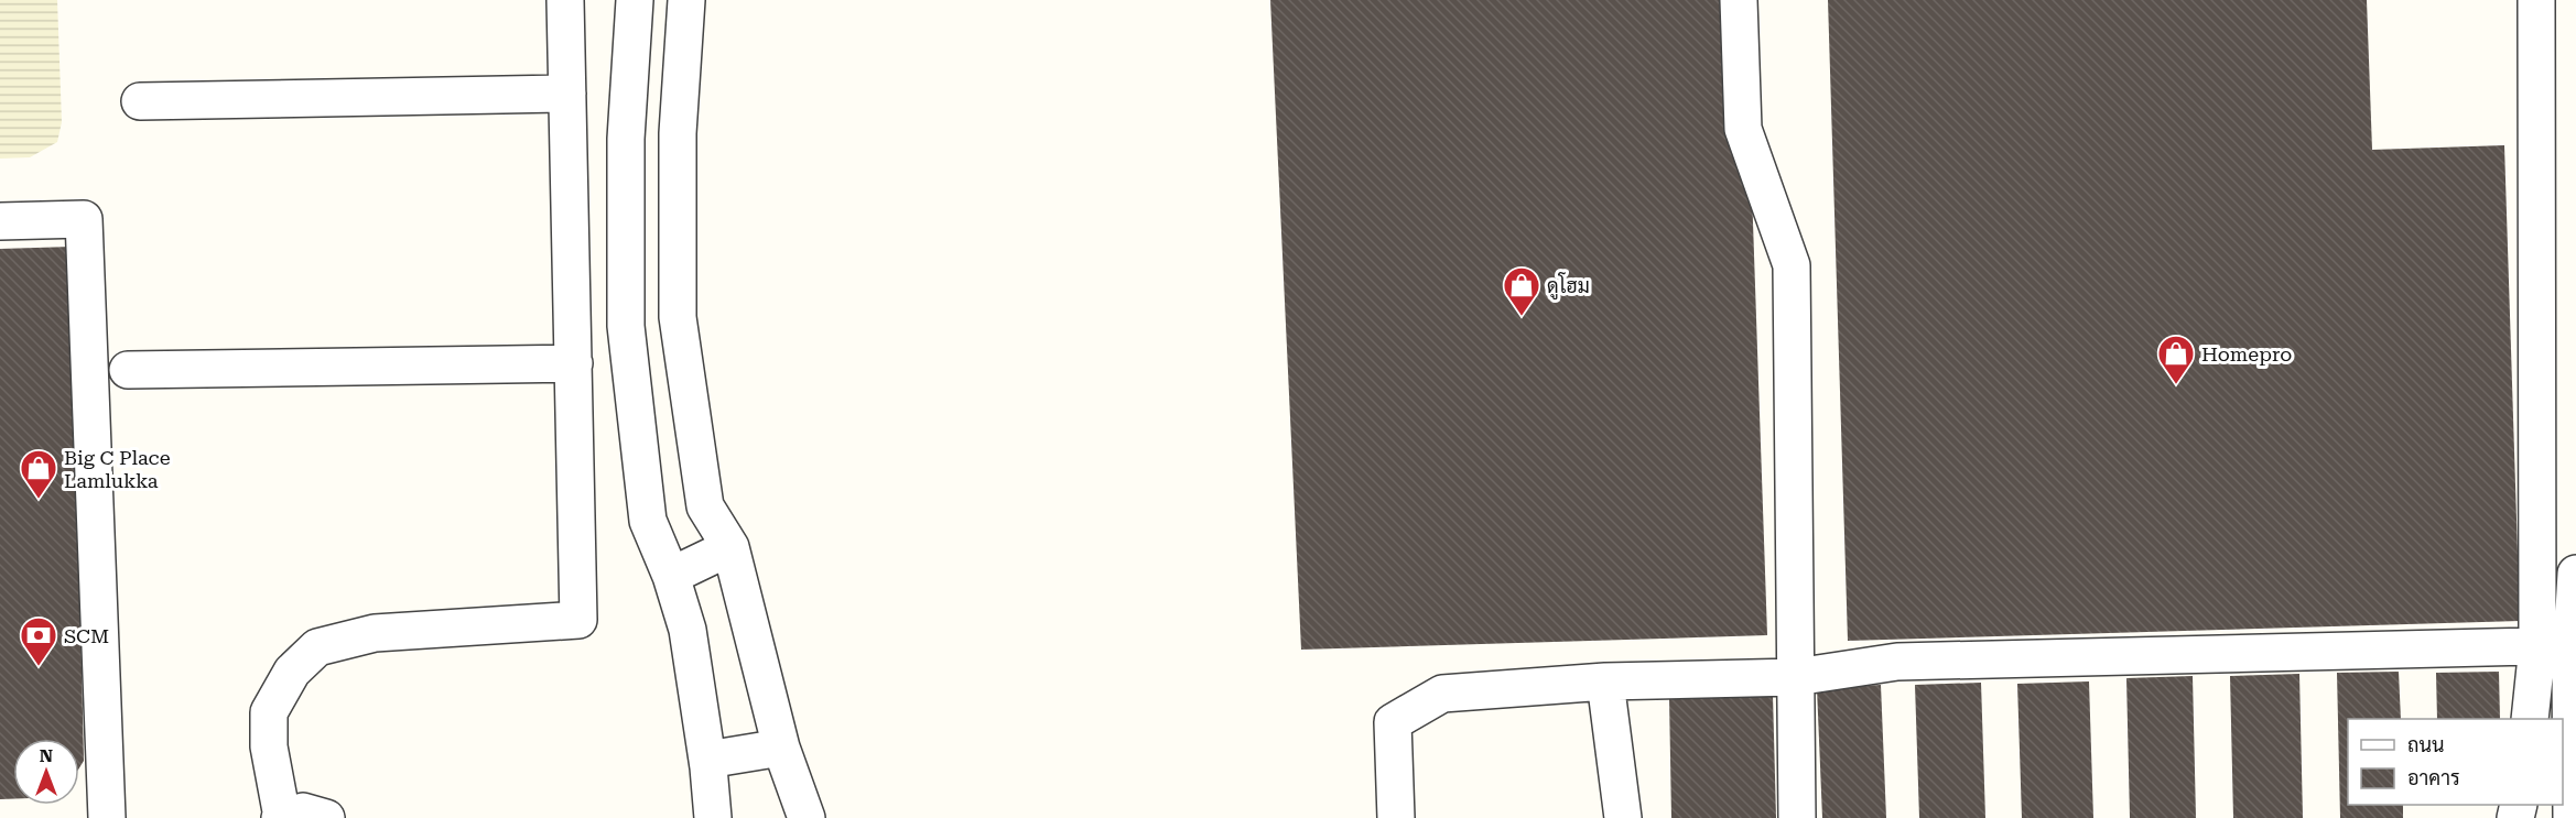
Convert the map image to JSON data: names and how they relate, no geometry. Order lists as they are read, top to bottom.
{
  "places": {
    "shop": ["ดูโฮม", "Homepro", "Big C Place Lamlukka"],
    "bank": ["SCM"]
  },
  "legend": ["ถนน", "อาคาร"],
  "north": "top"
}
